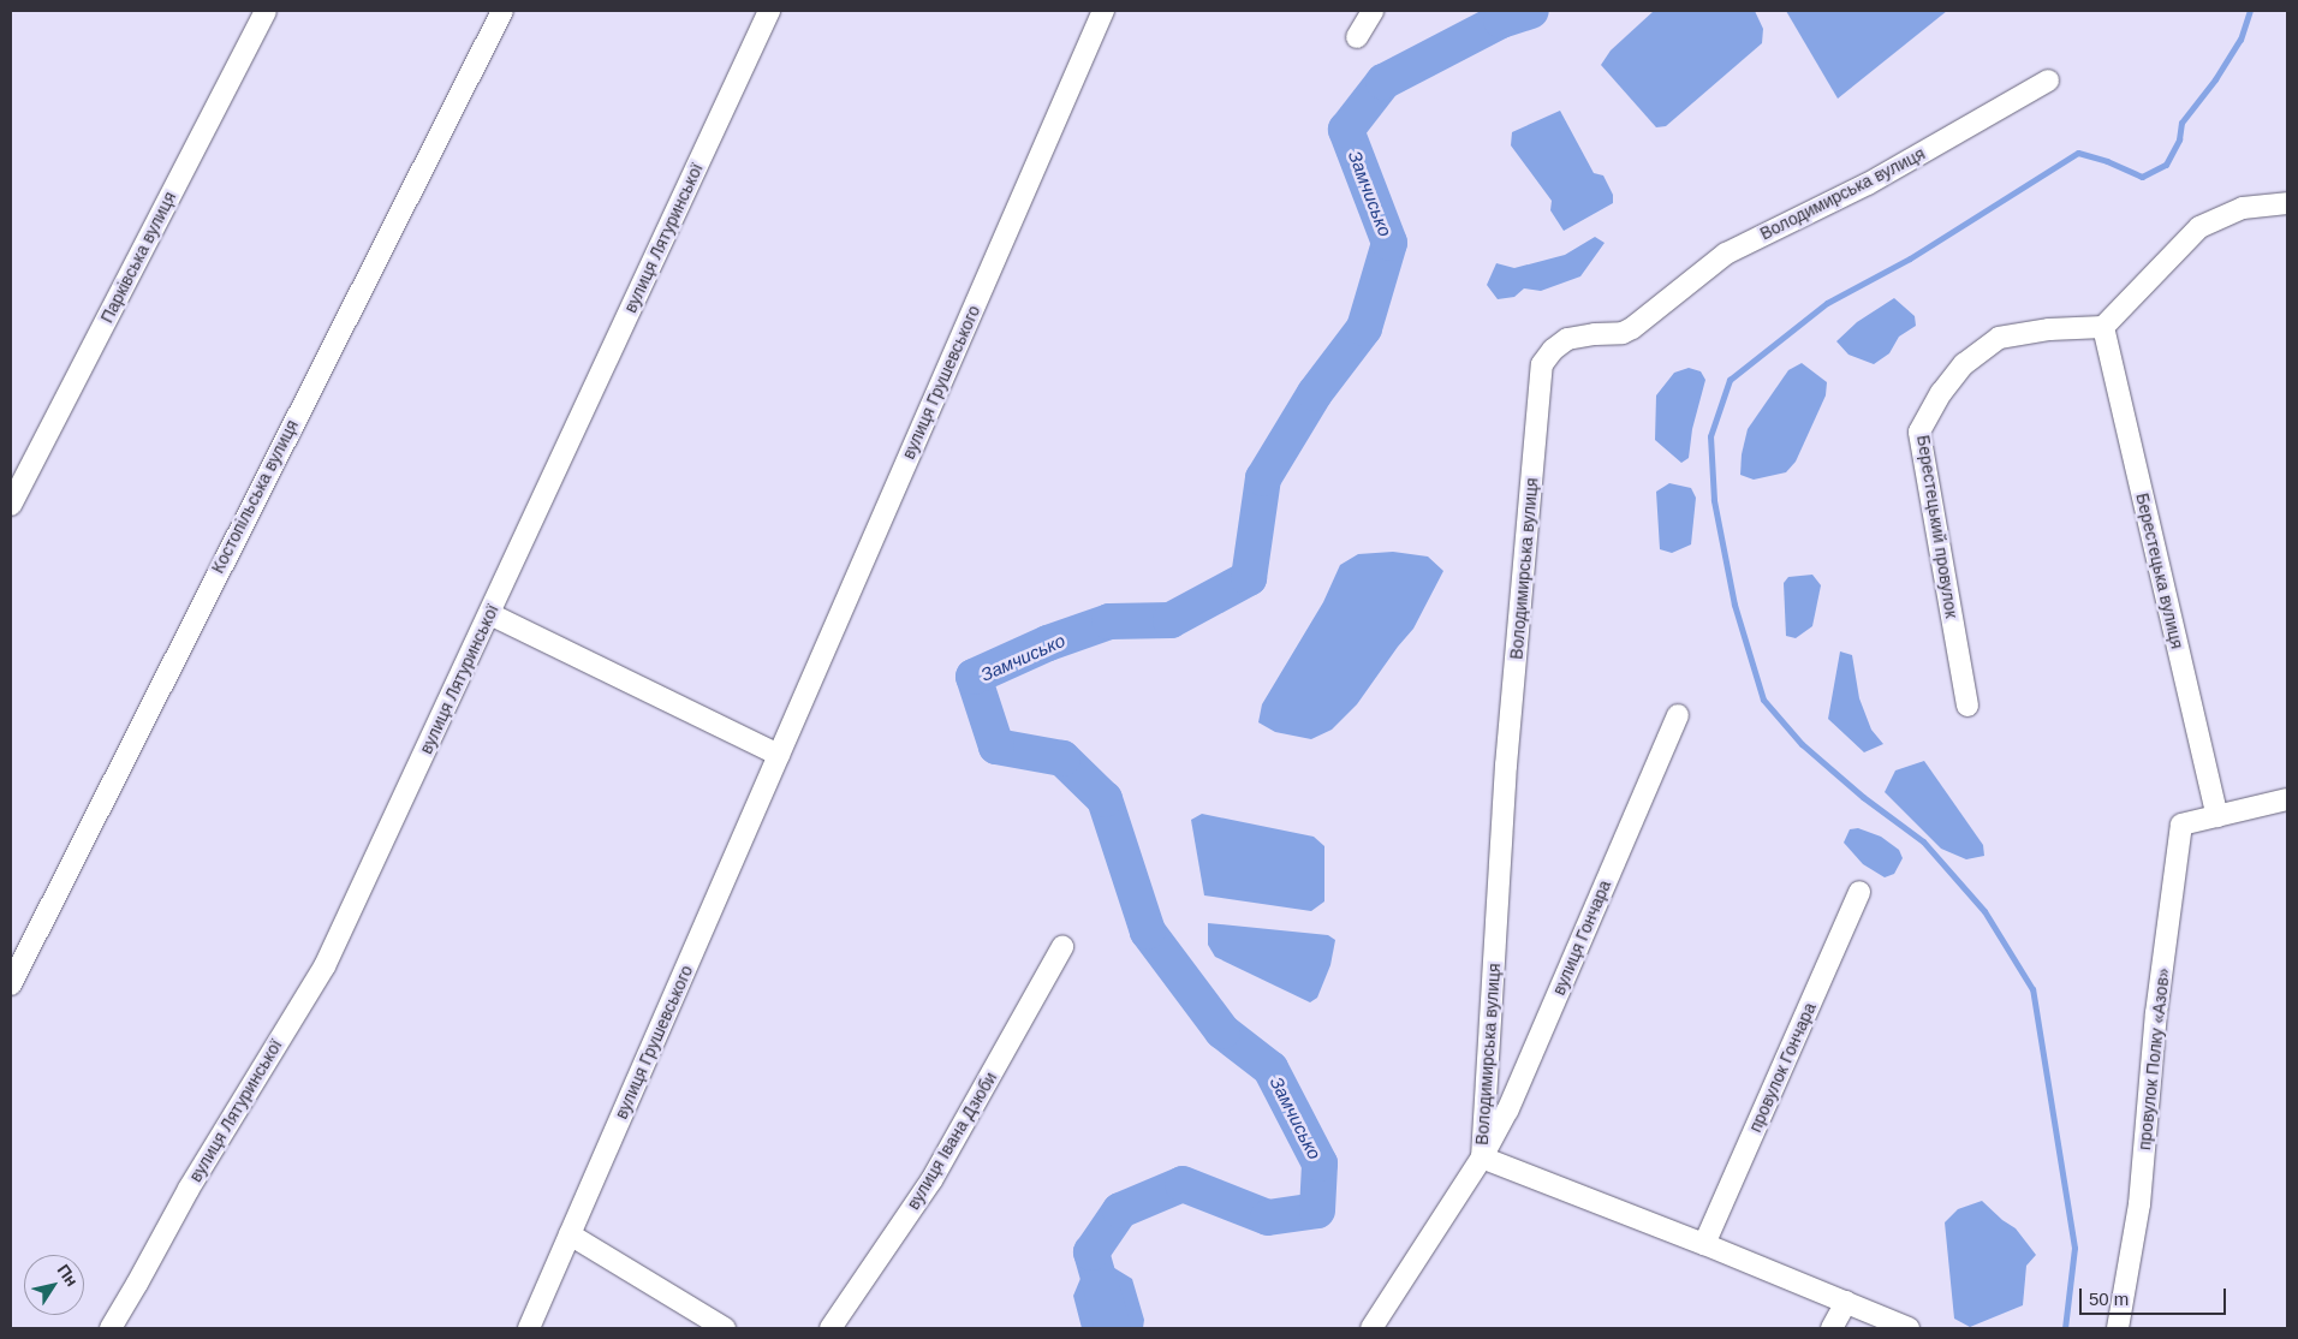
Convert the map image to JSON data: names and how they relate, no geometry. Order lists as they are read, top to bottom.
{
  "streets": {
    "street": [
      "Володимирська вулиця",
      "вулиця Лятуринської",
      "Парківська вулиця",
      "вулиця Грушевського",
      "Костопільська вулиця",
      "Берестецький провулок",
      "Берестецька вулиця",
      "вулиця Гончара",
      "провулок Полку «Азов»",
      "провулок Гончара",
      "вулиця Івана Дзюби"
    ]
  },
  "crossings": [
    ["Володимирська вулиця", "вулиця Гончара"],
    ["Берестецький провулок", "Берестецька вулиця"],
    ["Берестецька вулиця", "провулок Полку «Азов»"]
  ],
  "water": ["Замчисько"],
  "scale_bar": "50 m",
  "north": "top right"
}
